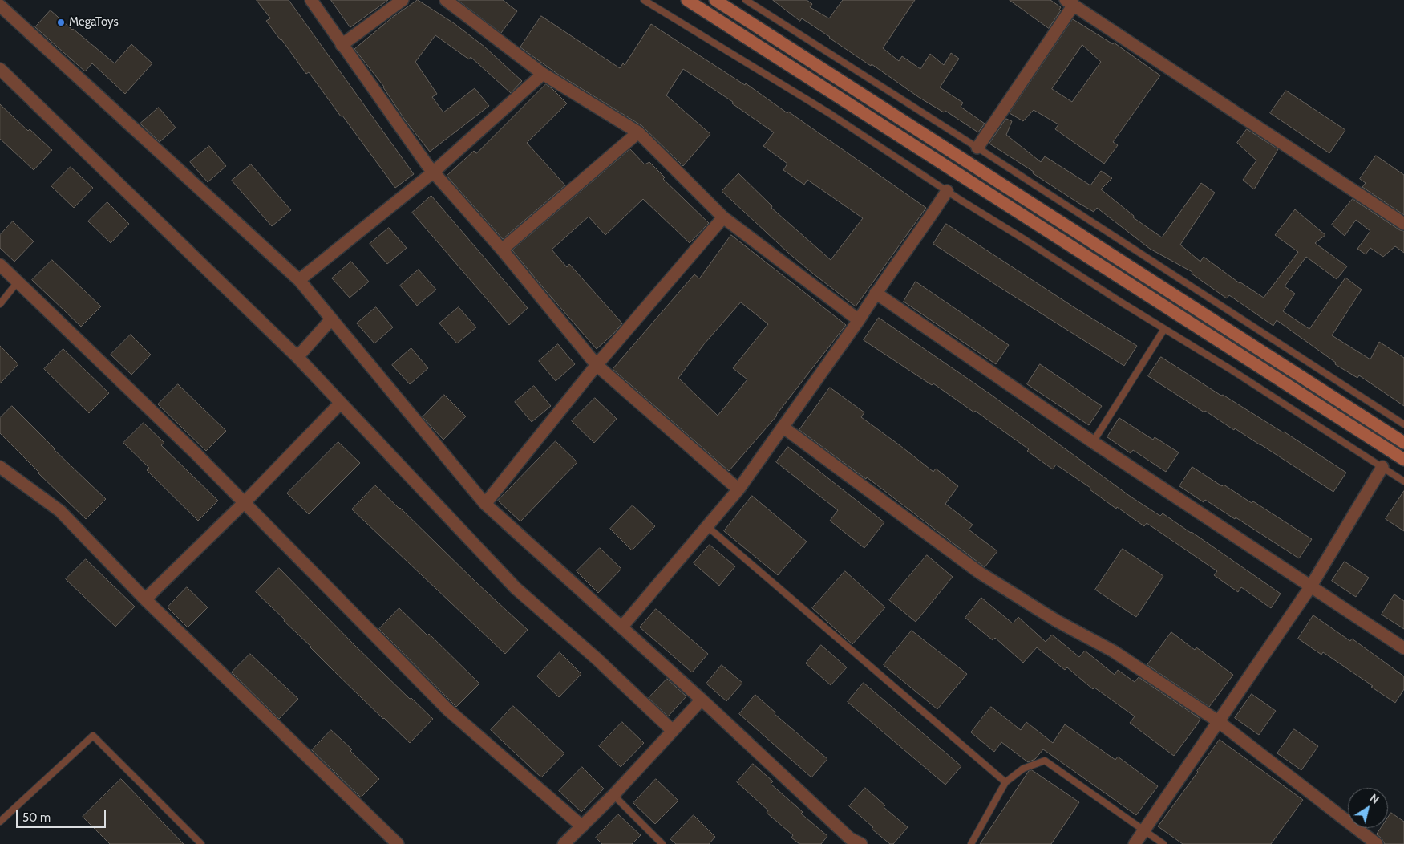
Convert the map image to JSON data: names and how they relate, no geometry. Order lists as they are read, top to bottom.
{
  "places": ["MegaToys"],
  "scale_bar": "50 m",
  "north": "top right"
}
